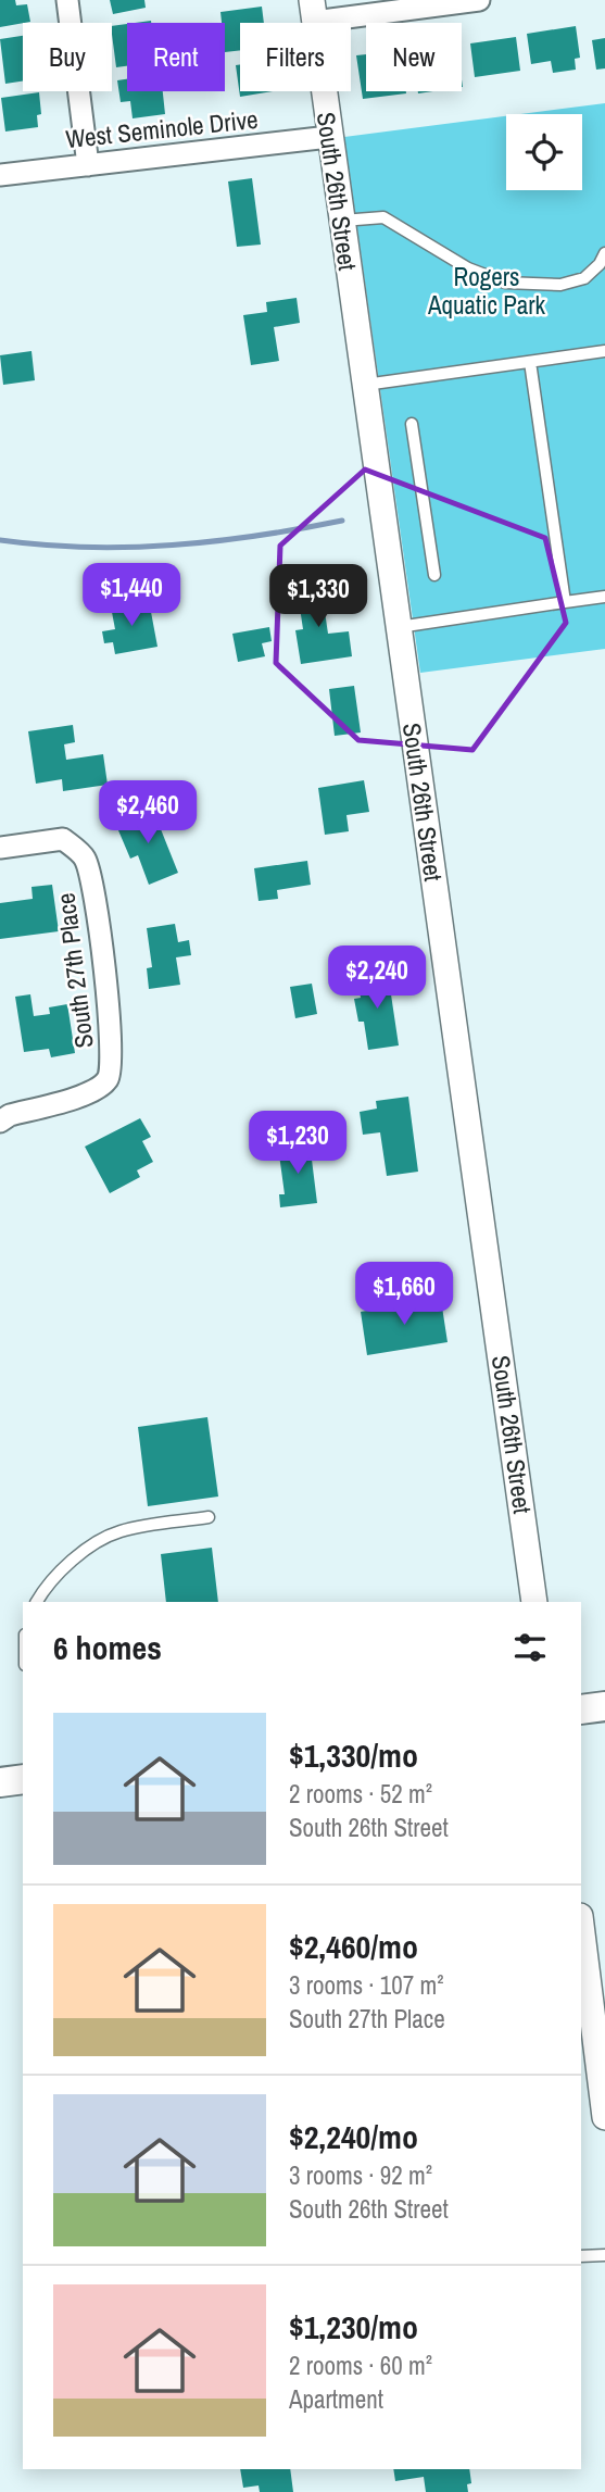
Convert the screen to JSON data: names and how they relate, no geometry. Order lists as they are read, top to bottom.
{
  "streets": {
    "street": ["West Seminole Drive", "South 26th Street", "South 27th Place"]
  },
  "crossings": [
    ["West Seminole Drive", "South 26th Street"]
  ],
  "parks": ["Rogers Aquatic Park"],
  "page": {
    "chip": [
      "Buy",
      "Rent",
      "Filters",
      "New"
    ],
    "price": [
      "$1,440",
      "$1,330",
      "$2,460",
      "$2,240",
      "$1,230",
      "$1,660"
    ],
    "heading": "6 homes",
    "list": [
      {
        "name": "$1,330/mo",
        "note": "2 rooms · 52 m² · South 26th Street"
      },
      {
        "name": "$2,460/mo",
        "note": "3 rooms · 107 m² · South 27th Place"
      },
      {
        "name": "$2,240/mo",
        "note": "3 rooms · 92 m² · South 26th Street"
      },
      {
        "name": "$1,230/mo",
        "note": "2 rooms · 60 m² · Apartment"
      }
    ]
  }
}
